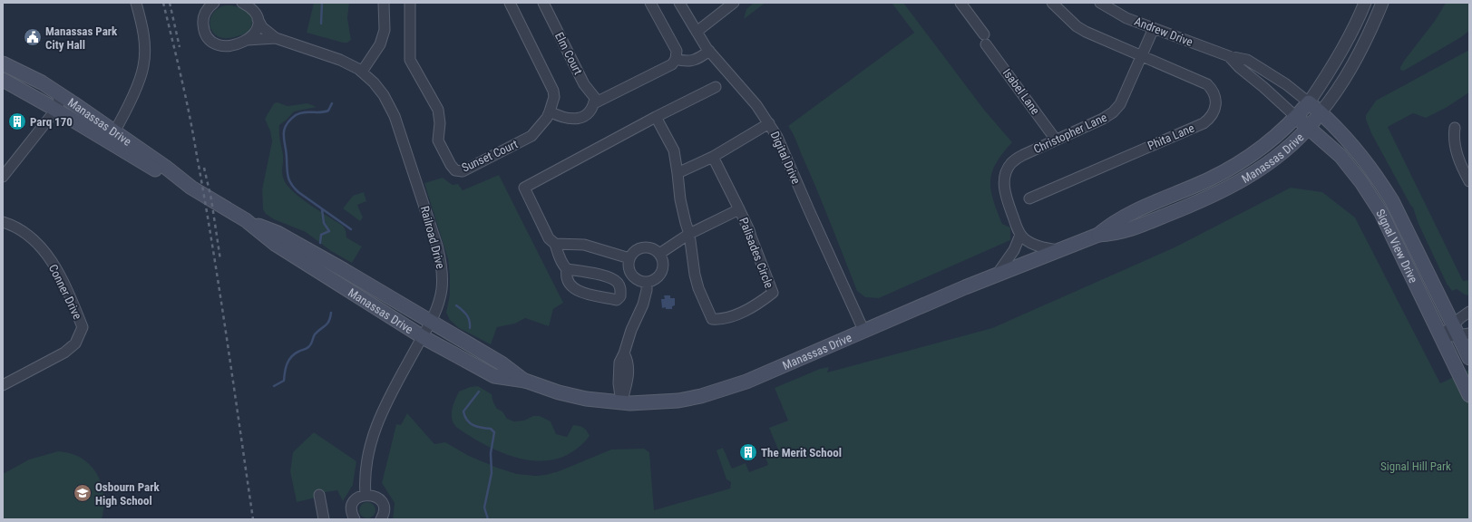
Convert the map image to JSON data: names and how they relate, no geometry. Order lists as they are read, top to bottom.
{
  "streets": {
    "main road": ["Manassas Drive", "Signal View Drive"],
    "street": [
      "Andrew Drive",
      "Elm Court",
      "Isabel Lane",
      "Christopher Lane",
      "Phita Lane",
      "Sunset Court",
      "Digital Drive",
      "Railroad Drive",
      "Palisades Circle",
      "Conner Drive"
    ]
  },
  "crossings": [
    ["Andrew Drive", "Manassas Drive"],
    ["Andrew Drive", "Christopher Lane"],
    ["Andrew Drive", "Signal View Drive"],
    ["Isabel Lane", "Christopher Lane"],
    ["Manassas Drive", "Digital Drive"],
    ["Manassas Drive", "Railroad Drive"],
    ["Manassas Drive", "Signal View Drive"],
    ["Christopher Lane", "Phita Lane"]
  ],
  "parks": ["Signal Hill Park"],
  "places": {
    "public building": ["Manassas Park City Hall"],
    "building": ["Parq 170", "The Merit School"],
    "school or university": ["Osbourn Park High School"]
  }
}
